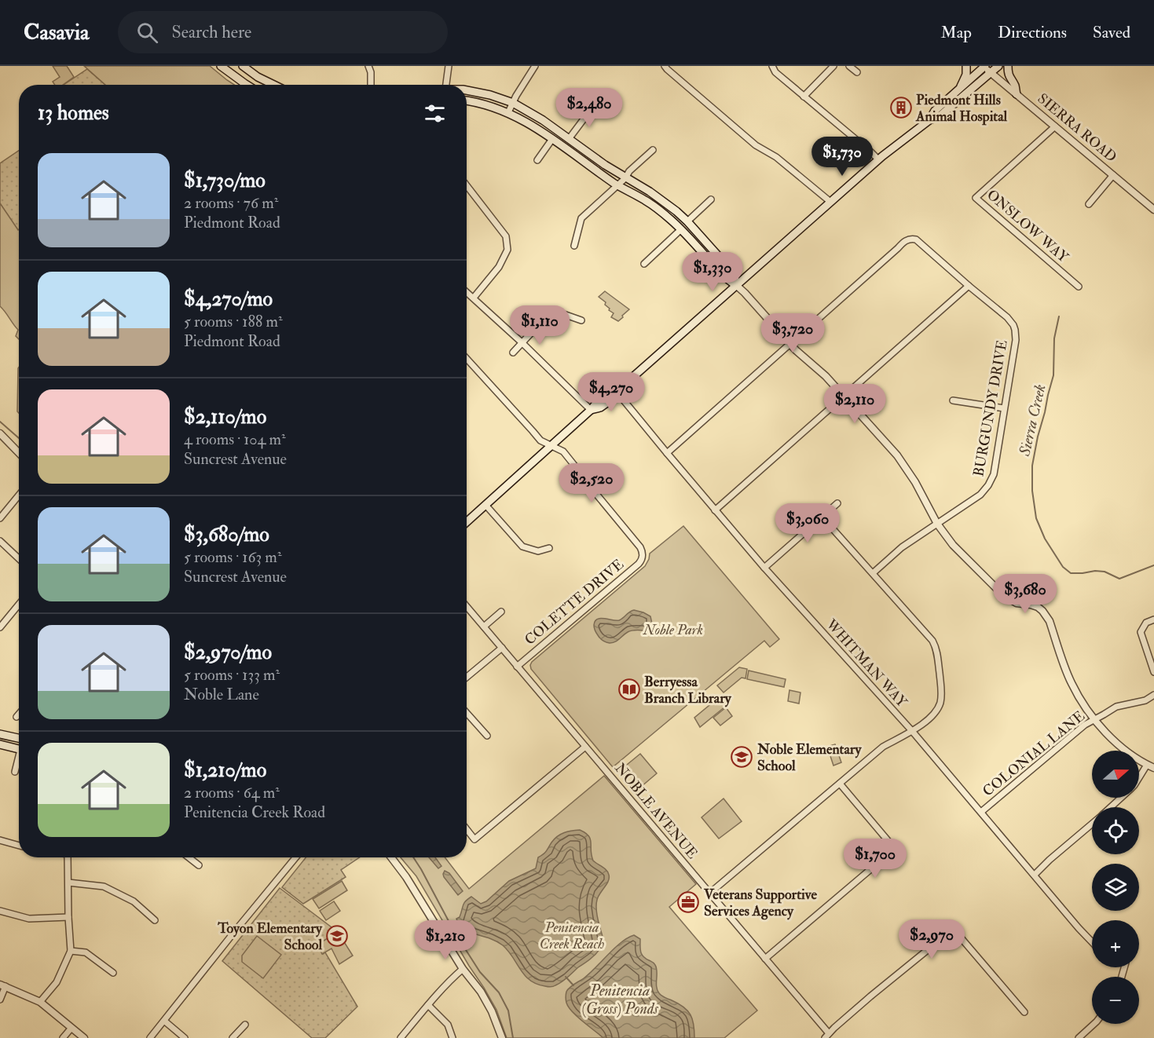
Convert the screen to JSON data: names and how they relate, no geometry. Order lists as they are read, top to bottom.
{
  "streets": {
    "street": [
      "SIERRA ROAD",
      "ONSLOW WAY",
      "BURGUNDY DRIVE",
      "COLETTE DRIVE",
      "WHITMAN WAY",
      "COLONIAL LANE",
      "NOBLE AVENUE"
    ]
  },
  "crossings": [
    ["SIERRA ROAD", "ONSLOW WAY"],
    ["COLETTE DRIVE", "NOBLE AVENUE"],
    ["WHITMAN WAY", "COLONIAL LANE"]
  ],
  "water": ["Sierra Creek", "Penitencia (Gross) Ponds"],
  "parks": ["Noble Park", "Penitencia Creek Reach"],
  "places": {
    "building": ["Piedmont Hills Animal Hospital"],
    "library": ["Berryessa Branch Library"],
    "school or university": ["Noble Elementary School", "Toyon Elementary School"],
    "office": ["Veterans Supportive Services Agency"]
  },
  "north": "right",
  "page": {
    "header": "Casavia",
    "search": "Search here",
    "nav": ["Map", "Directions", "Saved"],
    "heading": "13 homes",
    "price": [
      "$2,480",
      "$1,730",
      "$1,330",
      "$1,110",
      "$3,720",
      "$4,270",
      "$2,110",
      "$2,520",
      "$3,060",
      "$3,680",
      "$1,700",
      "$2,970",
      "$1,210"
    ],
    "list": [
      {
        "name": "$1,730/mo",
        "note": "2 rooms · 76 m² · Piedmont Road"
      },
      {
        "name": "$4,270/mo",
        "note": "5 rooms · 188 m² · Piedmont Road"
      },
      {
        "name": "$2,110/mo",
        "note": "4 rooms · 104 m² · Suncrest Avenue"
      },
      {
        "name": "$3,680/mo",
        "note": "5 rooms · 163 m² · Suncrest Avenue"
      },
      {
        "name": "$2,970/mo",
        "note": "5 rooms · 133 m² · Noble Lane"
      },
      {
        "name": "$1,210/mo",
        "note": "2 rooms · 64 m² · Penitencia Creek Road"
      }
    ],
    "map_buttons": ["+", "−"]
  }
}
